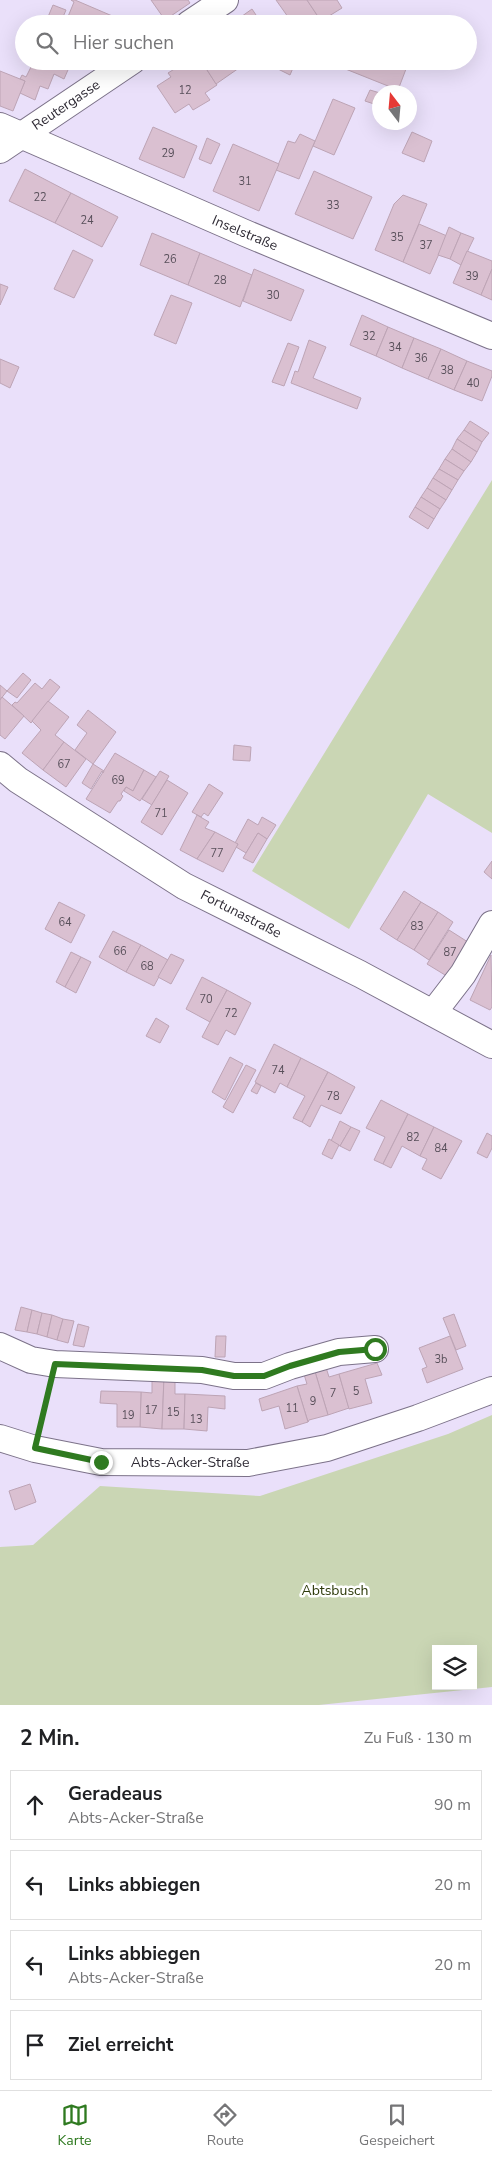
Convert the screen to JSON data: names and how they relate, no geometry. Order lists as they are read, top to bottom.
{
  "streets": {
    "street": [
      "Reutergasse",
      "Inselstraße",
      "Fortunastraße",
      "Abts-Acker-Straße"
    ]
  },
  "crossings": [
    ["Reutergasse", "Inselstraße"]
  ],
  "parks": ["Abtsbusch"],
  "house_numbers": [
    "12",
    "29",
    "31",
    "22",
    "33",
    "24",
    "35",
    "37",
    "26",
    "39",
    "28",
    "30",
    "32",
    "34",
    "36",
    "38",
    "40",
    "67",
    "69",
    "71",
    "77",
    "64",
    "83",
    "66",
    "87",
    "68",
    "70",
    "72",
    "74",
    "78",
    "82",
    "84",
    "3b",
    "5",
    "7",
    "9",
    "11",
    "17",
    "15",
    "19",
    "13"
  ],
  "north": "top",
  "page": {
    "search": "Hier suchen",
    "heading": ["2 Min.", "Zu Fuß · 130 m"],
    "list": [
      ["Geradeaus", "Abts-Acker-Straße", "90 m"],
      ["Links abbiegen", "20 m"],
      ["Links abbiegen", "Abts-Acker-Straße", "20 m"],
      "Ziel erreicht"
    ],
    "nav": ["Karte", "Route", "Gespeichert"]
  }
}
